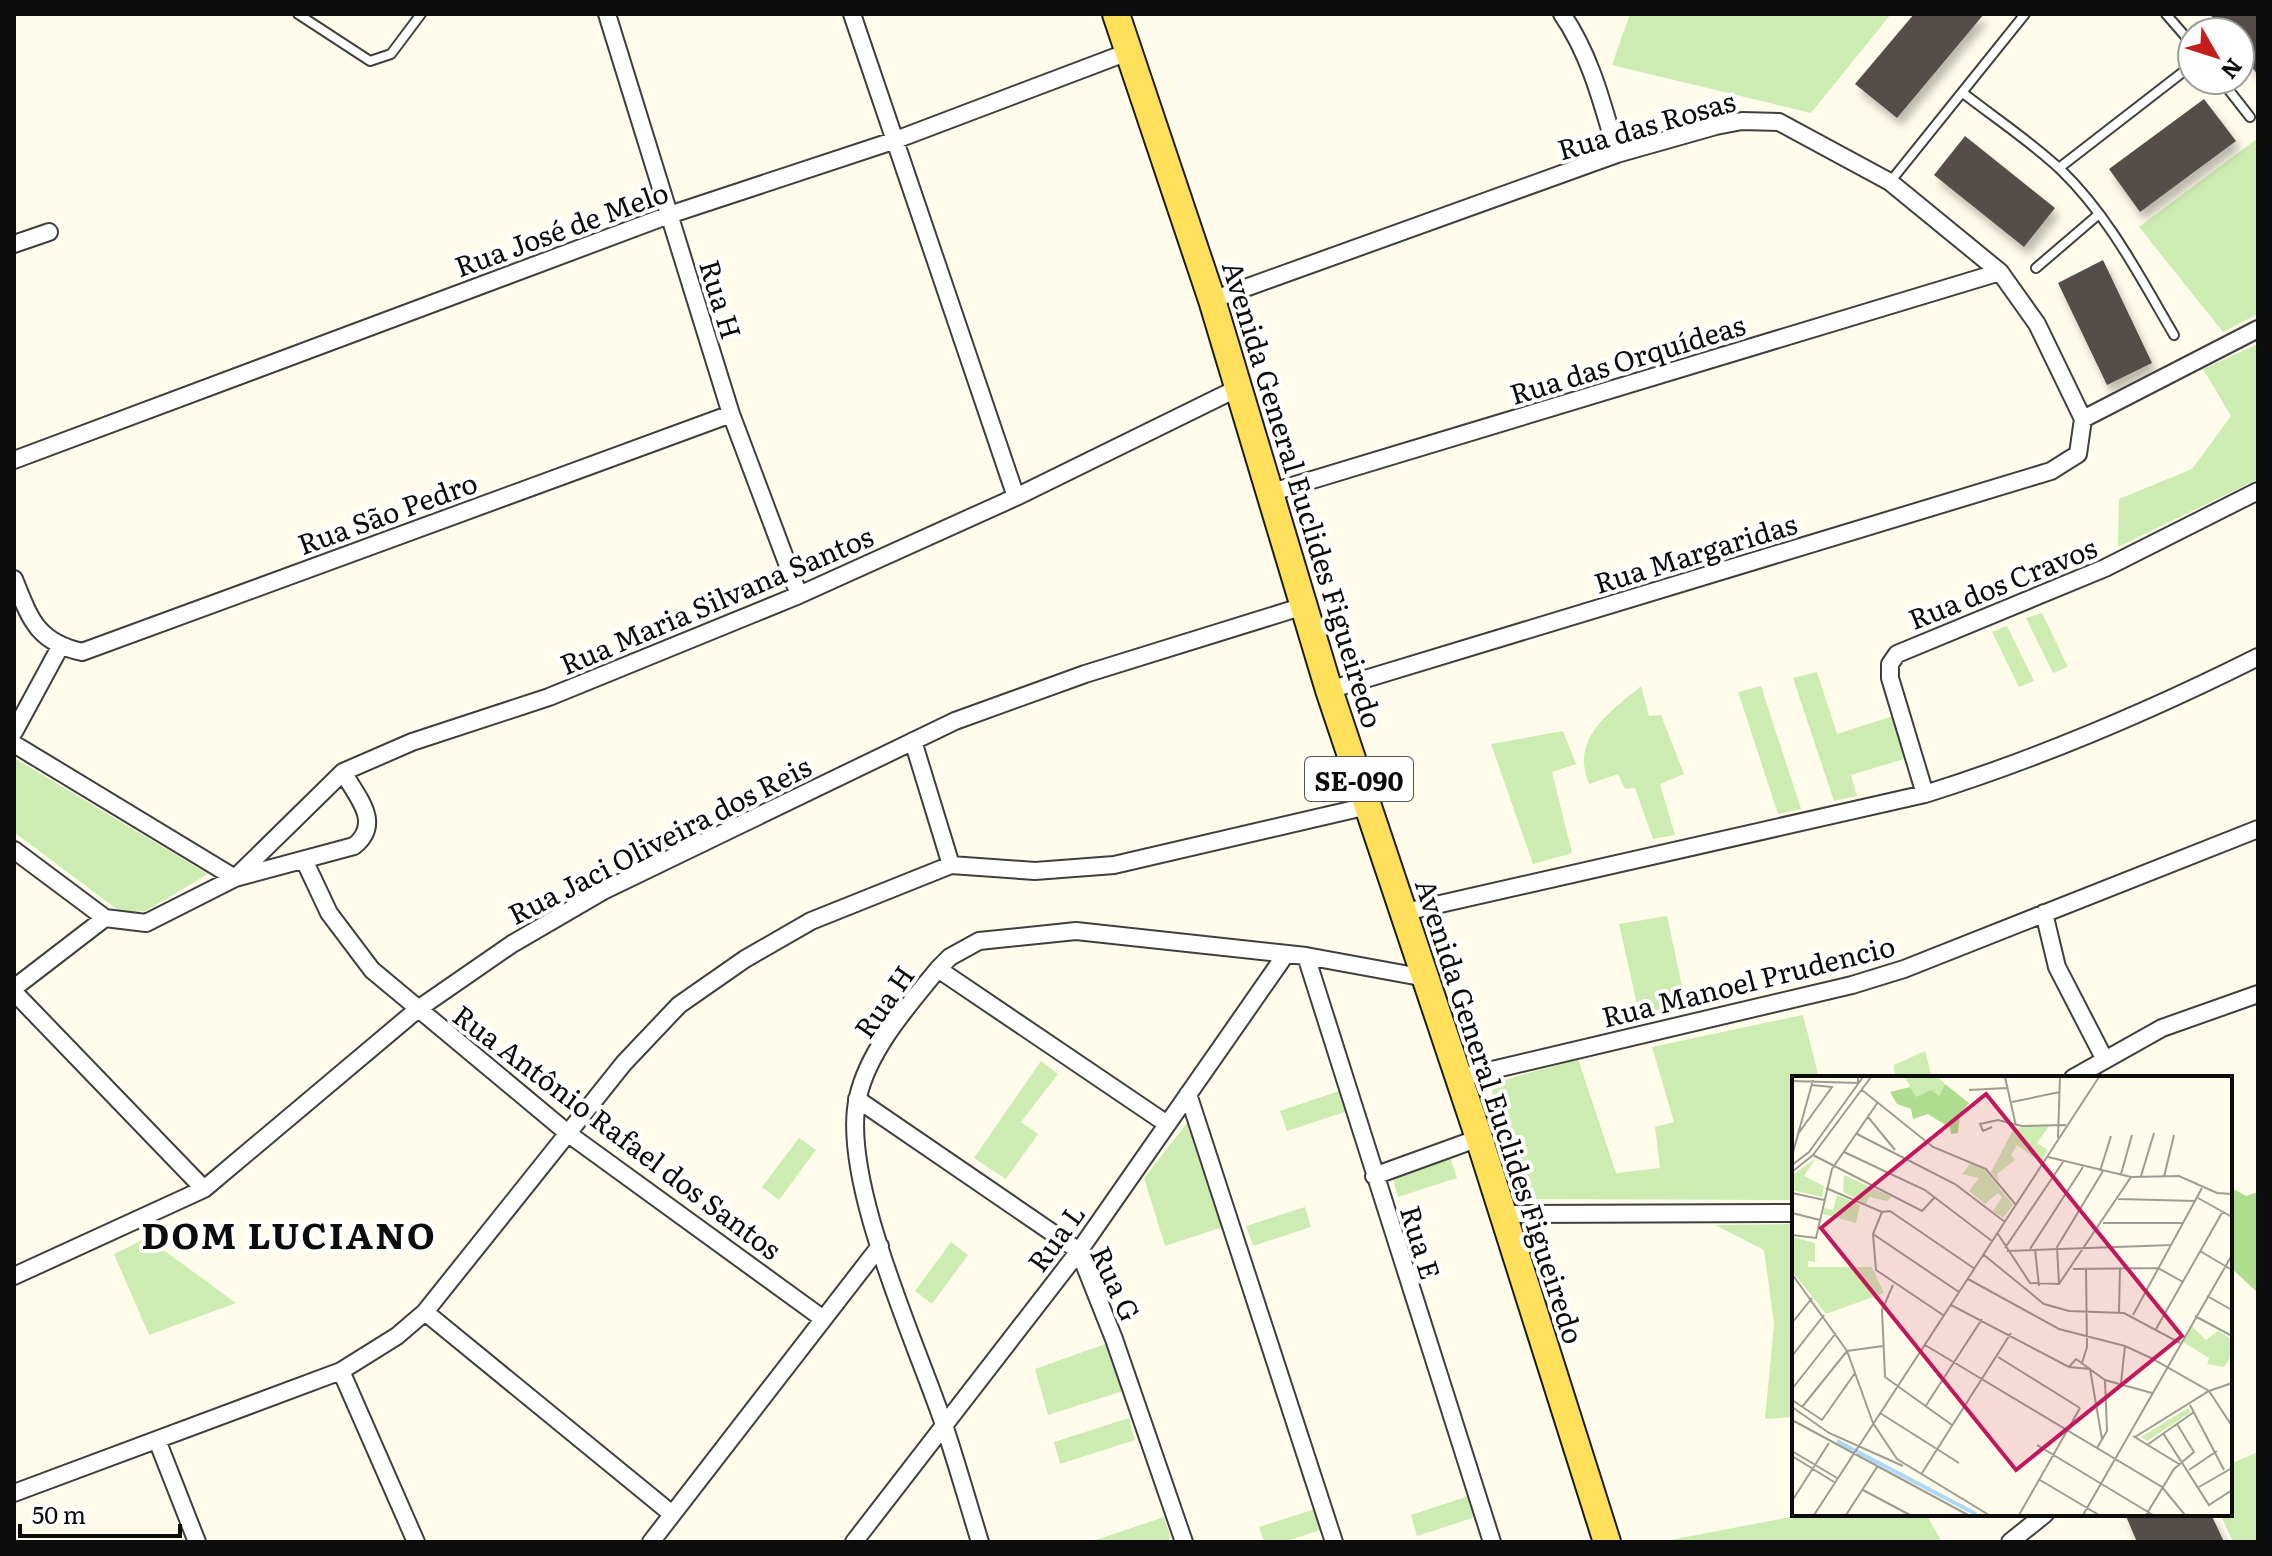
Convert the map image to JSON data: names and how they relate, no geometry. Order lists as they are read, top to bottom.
{
  "streets": {
    "main road": ["Avenida General Euclides Figueiredo", "SE-090"],
    "street": [
      "Rua das Rosas",
      "Rua José de Melo",
      "Rua H",
      "Rua das Orquídeas",
      "Rua São Pedro",
      "Rua Margaridas",
      "Rua dos Cravos",
      "Rua Maria Silvana Santos",
      "Rua Jaci Oliveira dos Reis",
      "Rua Manoel Prudencio",
      "Rua Antônio Rafael dos Santos",
      "Rua L",
      "Rua E",
      "Rua G"
    ]
  },
  "crossings": [
    ["Rua das Rosas", "Rua das Orquídeas"],
    ["Rua das Rosas", "Avenida General Euclides Figueiredo"],
    ["Rua das Rosas", "Rua Margaridas"],
    ["Rua José de Melo", "Rua H"],
    ["Rua José de Melo", "Avenida General Euclides Figueiredo"],
    ["Rua H", "Avenida General Euclides Figueiredo"],
    ["Rua H", "Rua São Pedro"],
    ["Rua H", "Rua Maria Silvana Santos"],
    ["Rua H", "Rua L"],
    ["Rua H", "Rua E"],
    ["Rua H", "Rua G"],
    ["Rua das Orquídeas", "Avenida General Euclides Figueiredo"],
    ["Avenida General Euclides Figueiredo", "Rua Margaridas"],
    ["Avenida General Euclides Figueiredo", "Rua Maria Silvana Santos"],
    ["Avenida General Euclides Figueiredo", "Rua Jaci Oliveira dos Reis"],
    ["Avenida General Euclides Figueiredo", "Rua Manoel Prudencio"],
    ["Rua Jaci Oliveira dos Reis", "Rua Antônio Rafael dos Santos"],
    ["Rua L", "Rua G"]
  ],
  "districts": ["DOM LUCIANO"],
  "scale_bar": "50 m",
  "north": "bottom right"
}
